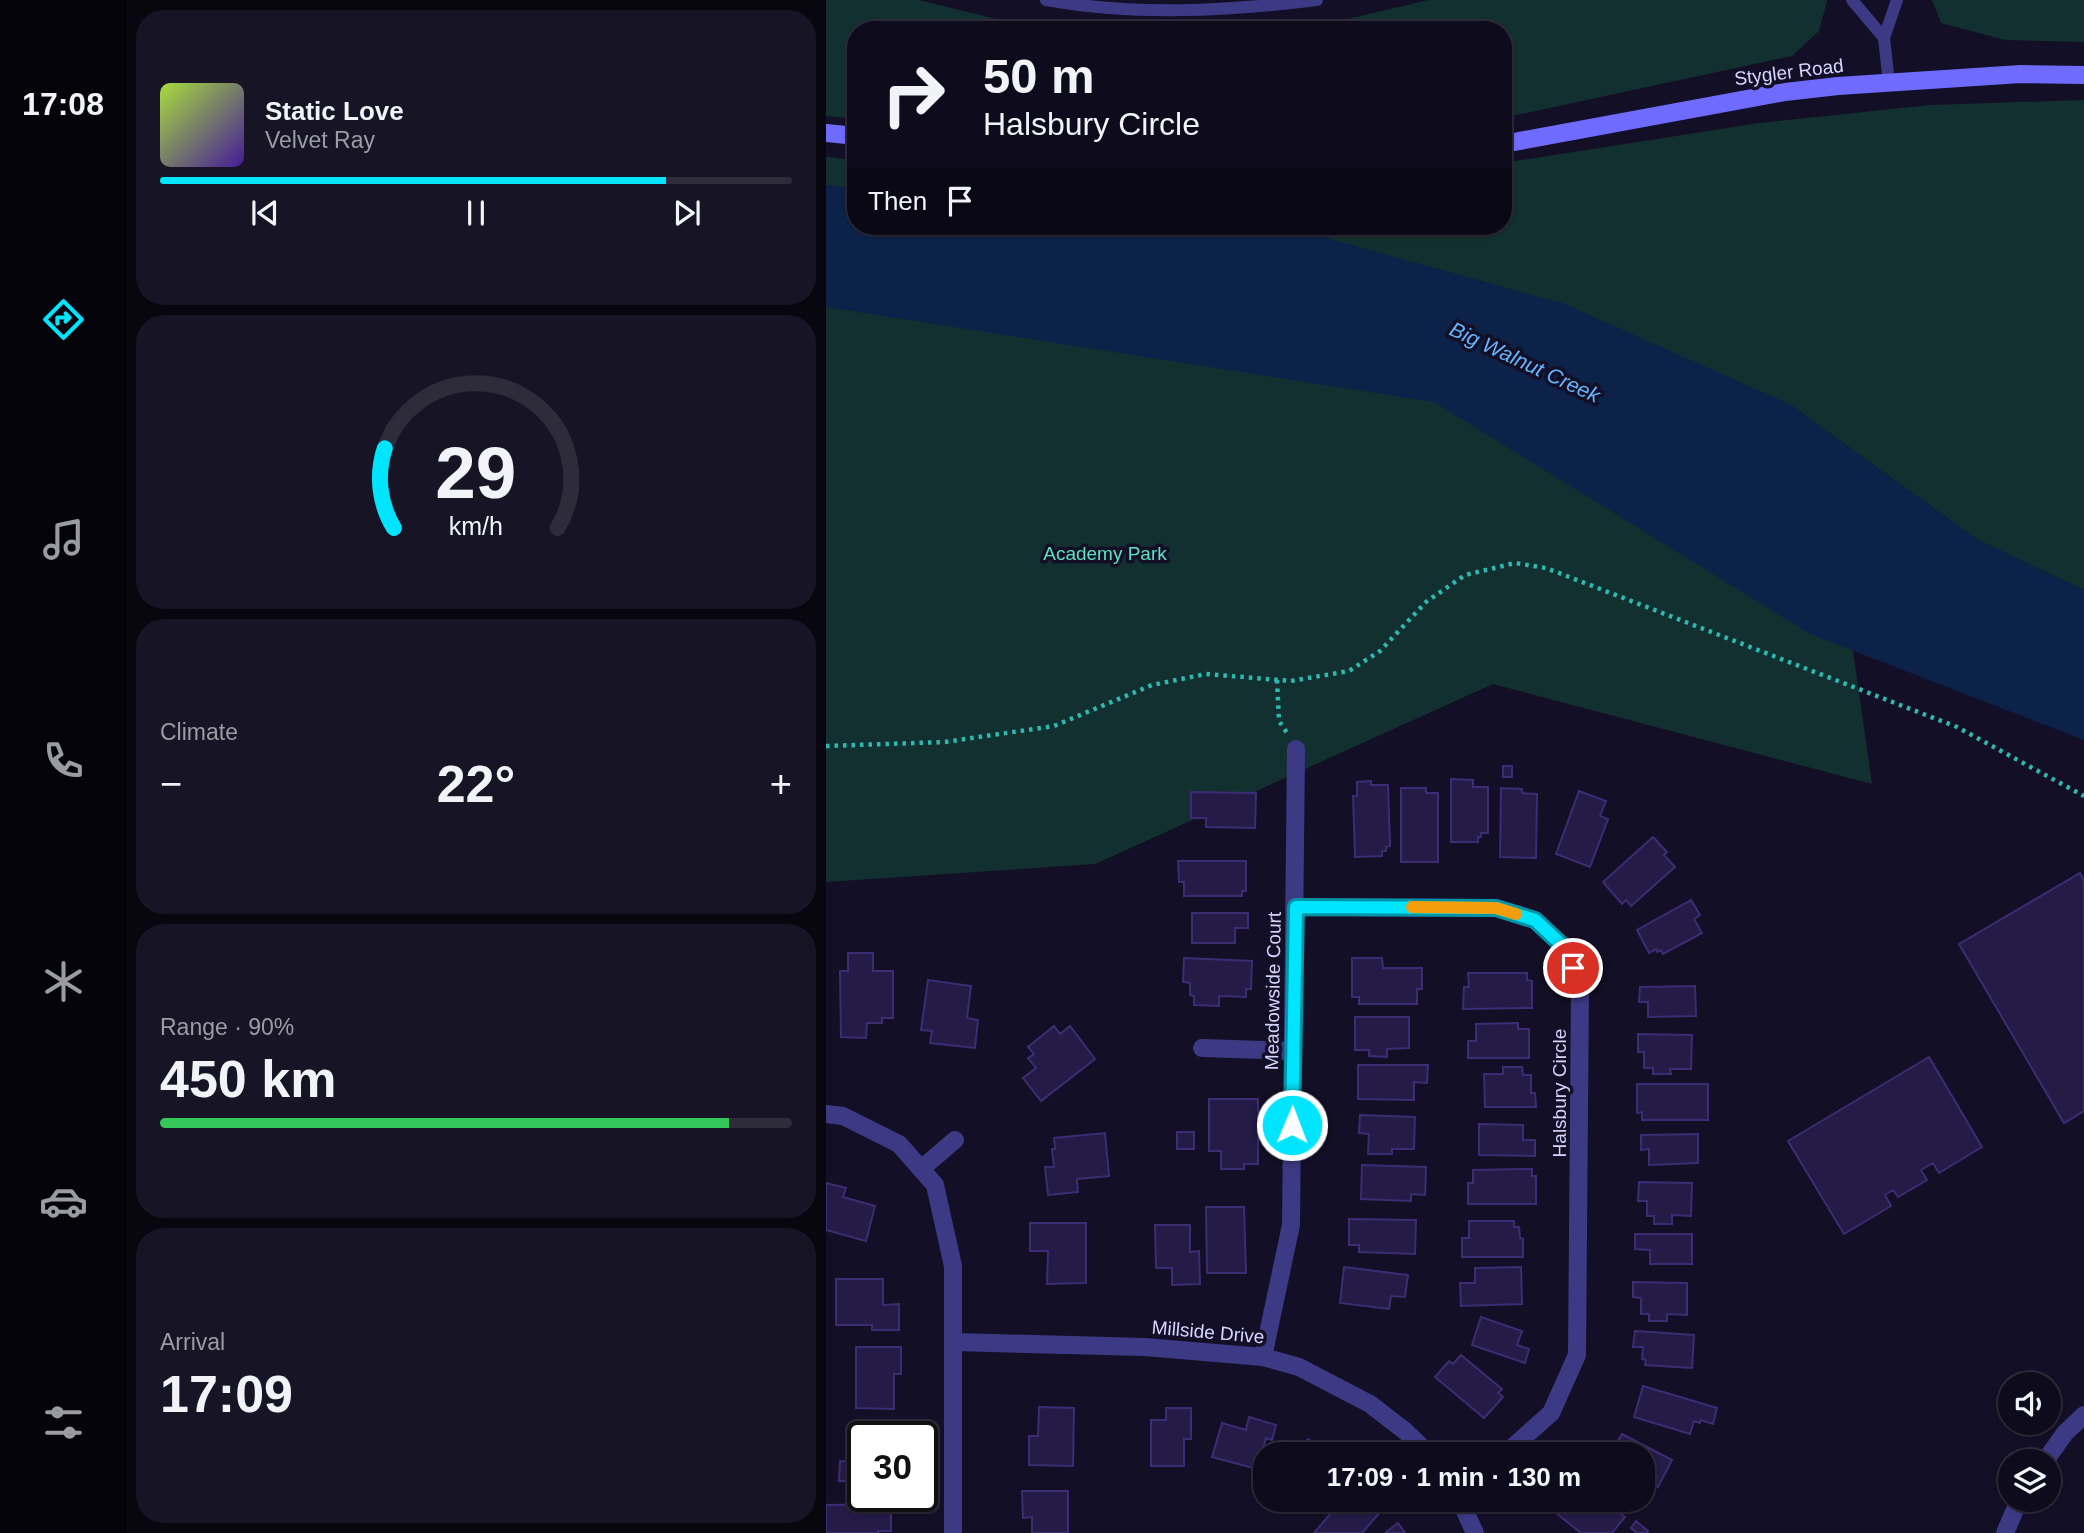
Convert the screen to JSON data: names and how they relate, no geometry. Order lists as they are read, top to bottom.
{
  "streets": {
    "main road": ["Stygler Road"],
    "street": ["Meadowside Court", "Halsbury Circle", "Millside Drive"]
  },
  "crossings": [
    ["Meadowside Court", "Halsbury Circle"],
    ["Meadowside Court", "Millside Drive"]
  ],
  "water": ["Big Walnut Creek"],
  "parks": ["Academy Park"],
  "page": {
    "tabs": "17:08",
    "turn": ["50 m", "Halsbury Circle"],
    "song": ["Static Love", "Velvet Ray"],
    "then": "Then",
    "tile": [
      "Climate",
      ["Range · 90%", "450 km"],
      ["Arrival", "17:09"]
    ],
    "heat": ["−", "22°", "+"],
    "limit": "30",
    "trip": "17:09 · 1 min · 130 m",
    "gauge": ["29", "km/h"]
  }
}
